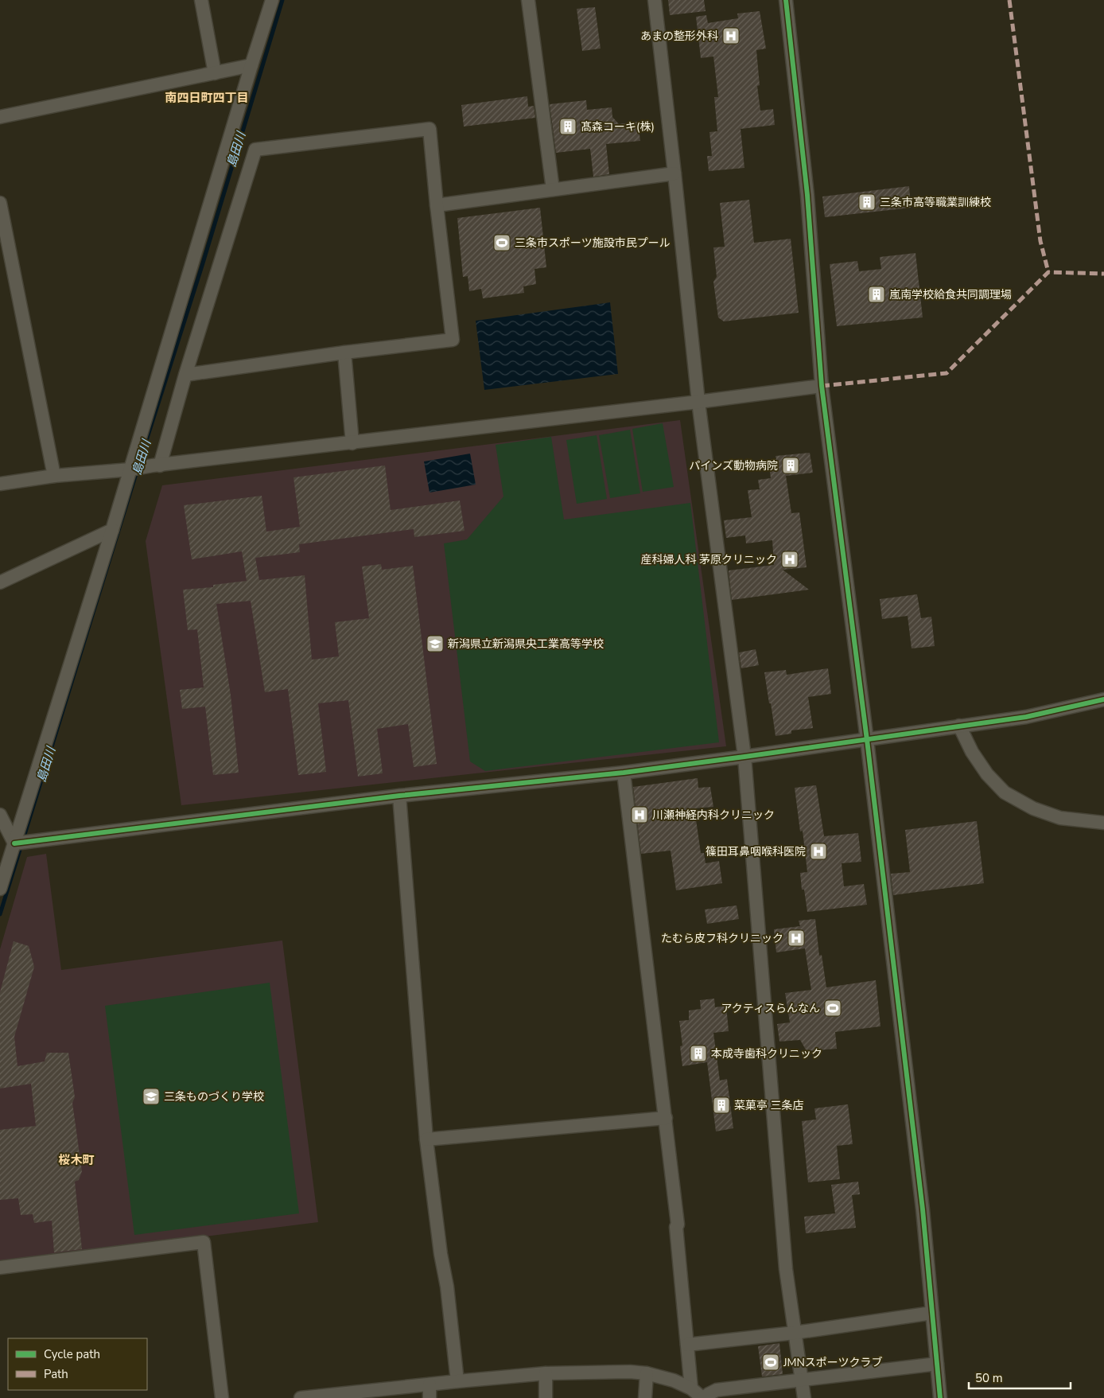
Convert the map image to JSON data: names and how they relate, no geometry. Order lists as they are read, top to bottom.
{
  "districts": ["南四日町四丁目", "桜木町"],
  "water": ["島田川"],
  "places": {
    "hospital": [
      "あまの整形外科",
      "産科婦人科 茅原クリニック",
      "川瀬神経内科クリニック",
      "篠田耳鼻咽喉科医院",
      "たむら皮フ科クリニック"
    ],
    "building": [
      "髙森コーキ(株)",
      "三条市高等職業訓練校",
      "嵐南学校給食共同調理場",
      "パインズ動物病院",
      "本成寺歯科クリニック",
      "菜菓亭 三条店"
    ],
    "sports": ["三条市スポーツ施設市民プール", "アクティスらんなん", "JMNスポーツクラブ"],
    "school or university": ["新潟県立新潟県央工業高等学校", "三条ものづくり学校"]
  },
  "legend": ["Cycle path", "Path"],
  "scale_bar": "50 m"
}
